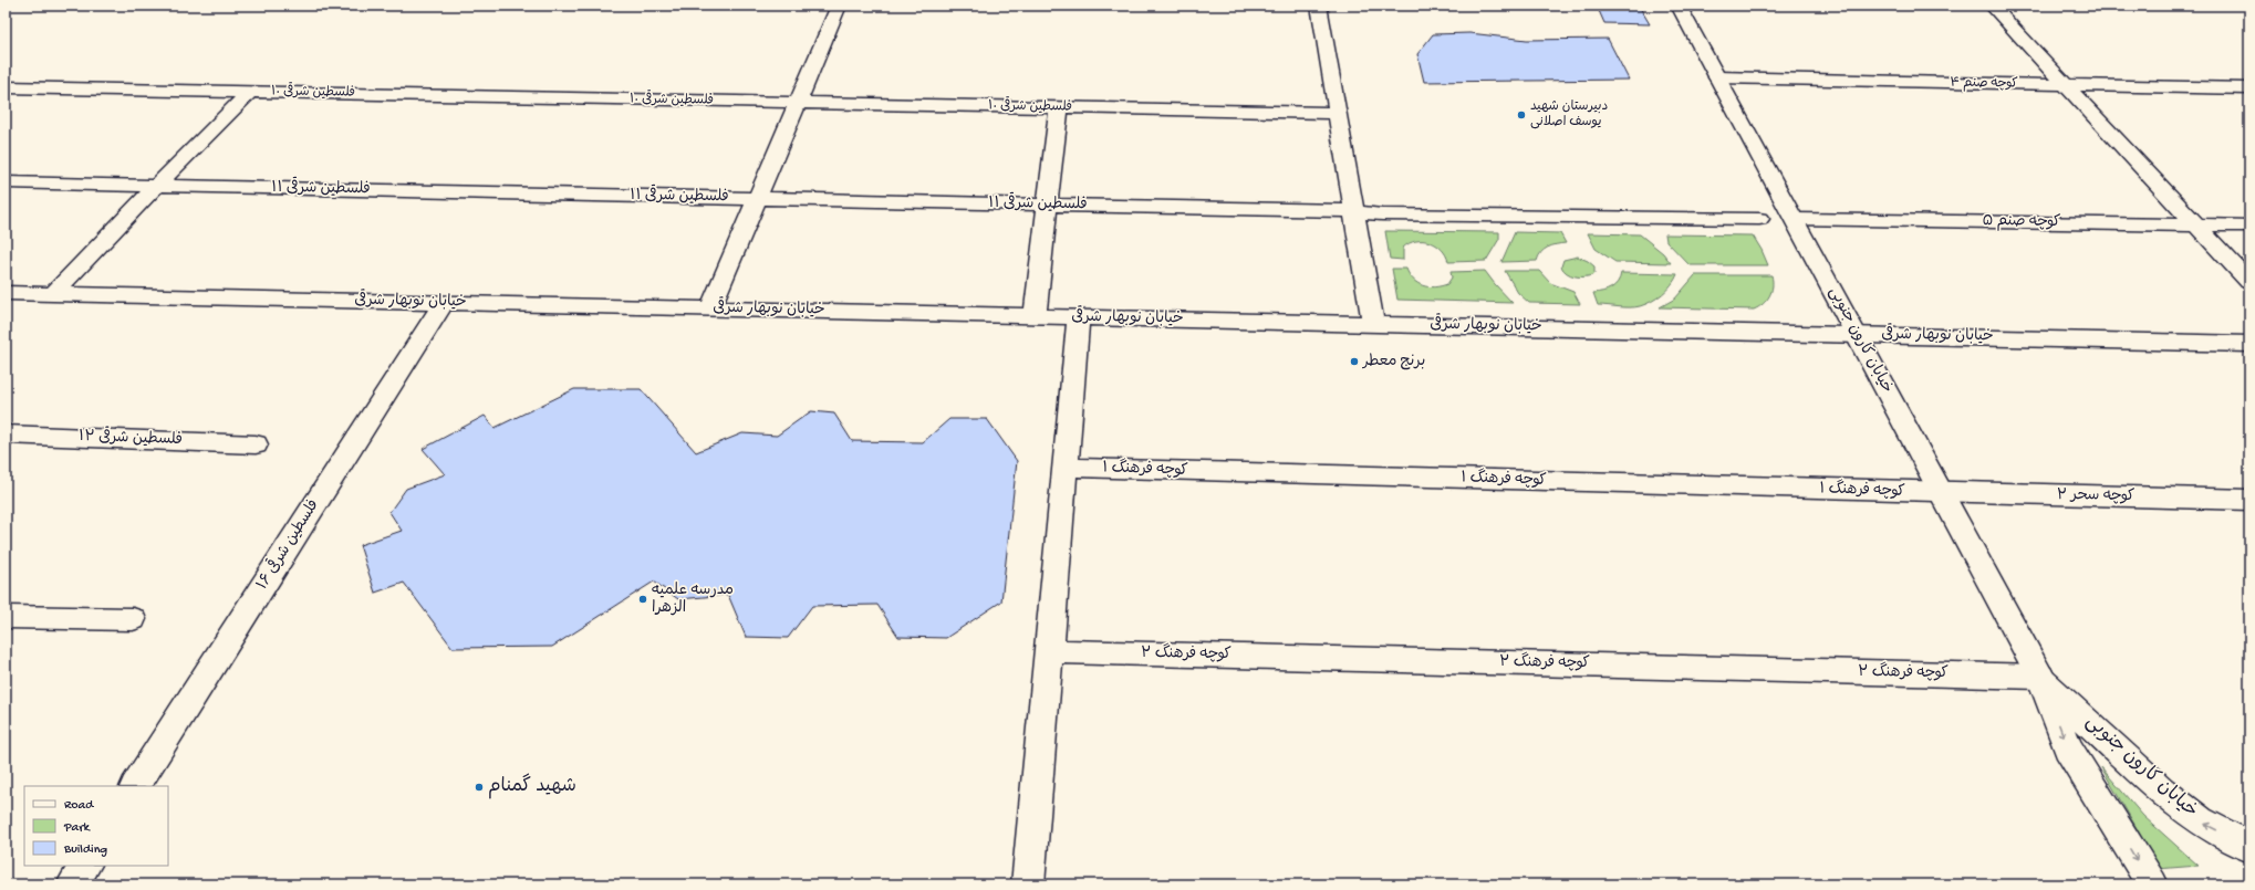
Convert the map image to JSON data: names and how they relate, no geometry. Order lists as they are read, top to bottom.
{
  "streets": {
    "street": [
      "کوچه صنم ۴",
      "فلسطین شرقی ۱۰",
      "فلسطین شرقی ۱۱",
      "کوچه صنم ۵",
      "خیابان نوبهار شرقی",
      "خیابان کارون جنوبی",
      "فلسطین شرقی ۱۲",
      "کوچه فرهنگ ۱",
      "کوچه سحر ۲",
      "فلسطین شرقی ۱۶",
      "کوچه فرهنگ ۲"
    ]
  },
  "crossings": [
    ["کوچه صنم ۴", "خیابان کارون جنوبی"],
    ["کوچه صنم ۵", "خیابان کارون جنوبی"],
    ["خیابان نوبهار شرقی", "خیابان کارون جنوبی"],
    ["خیابان نوبهار شرقی", "فلسطین شرقی ۱۶"],
    ["خیابان کارون جنوبی", "کوچه فرهنگ ۱"],
    ["خیابان کارون جنوبی", "کوچه سحر ۲"],
    ["خیابان کارون جنوبی", "کوچه فرهنگ ۲"],
    ["کوچه فرهنگ ۱", "کوچه سحر ۲"]
  ],
  "places": [
    "دبیرستان شهید یوسف اصلانی",
    "برنج معطر",
    "مدرسه علمیه الزهرا",
    "شهید گمنام"
  ],
  "legend": ["Road", "Park", "Building"]
}
